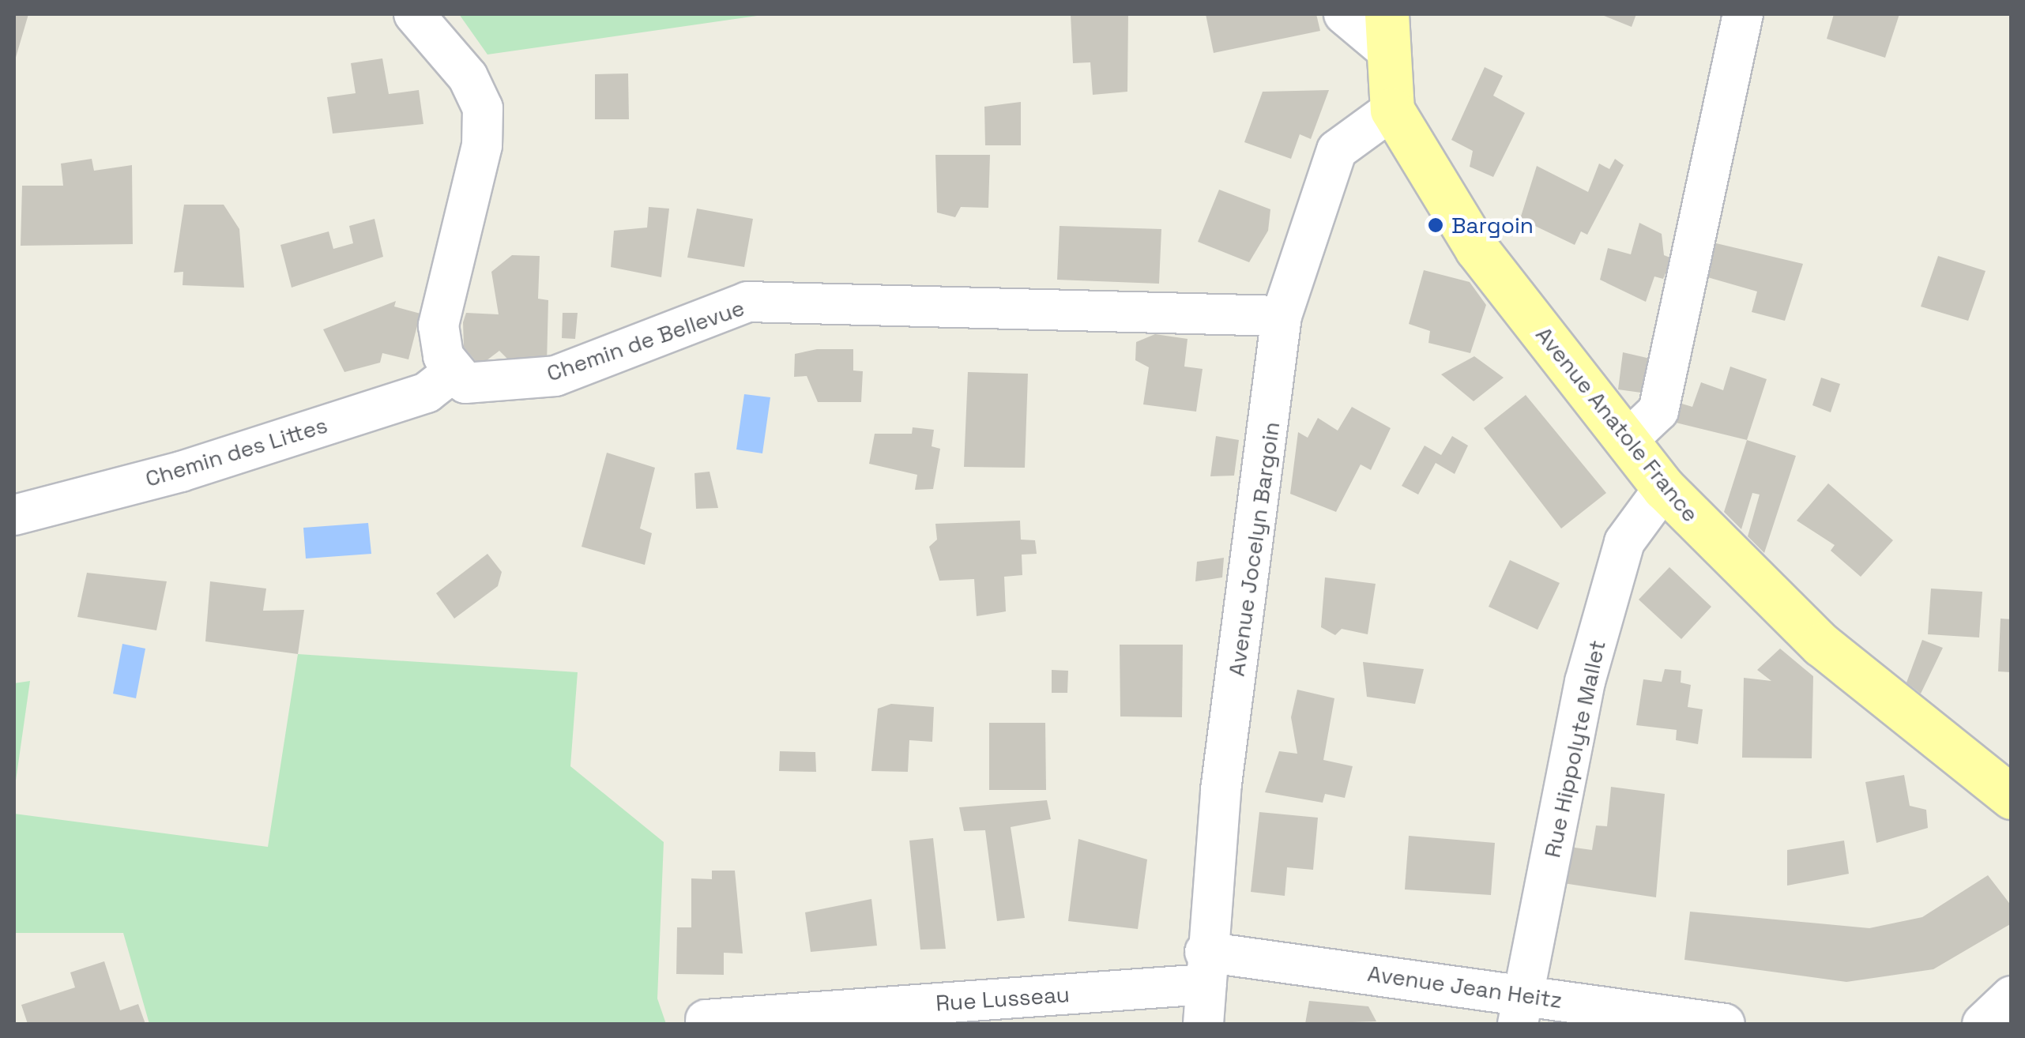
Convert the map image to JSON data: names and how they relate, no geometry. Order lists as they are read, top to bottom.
{
  "streets": {
    "main road": ["Avenue Anatole France"],
    "street": [
      "Chemin de Bellevue",
      "Chemin des Littes",
      "Avenue Jocelyn Bargoin",
      "Rue Hippolyte Mallet",
      "Avenue Jean Heitz",
      "Rue Lusseau"
    ]
  },
  "crossings": [
    ["Chemin de Bellevue", "Chemin des Littes"],
    ["Chemin de Bellevue", "Avenue Jocelyn Bargoin"],
    ["Avenue Anatole France", "Avenue Jocelyn Bargoin"],
    ["Avenue Anatole France", "Rue Hippolyte Mallet"],
    ["Avenue Jocelyn Bargoin", "Avenue Jean Heitz"],
    ["Avenue Jocelyn Bargoin", "Rue Lusseau"],
    ["Rue Hippolyte Mallet", "Avenue Jean Heitz"],
    ["Avenue Jean Heitz", "Rue Lusseau"]
  ],
  "places": ["Bargoin"]
}
